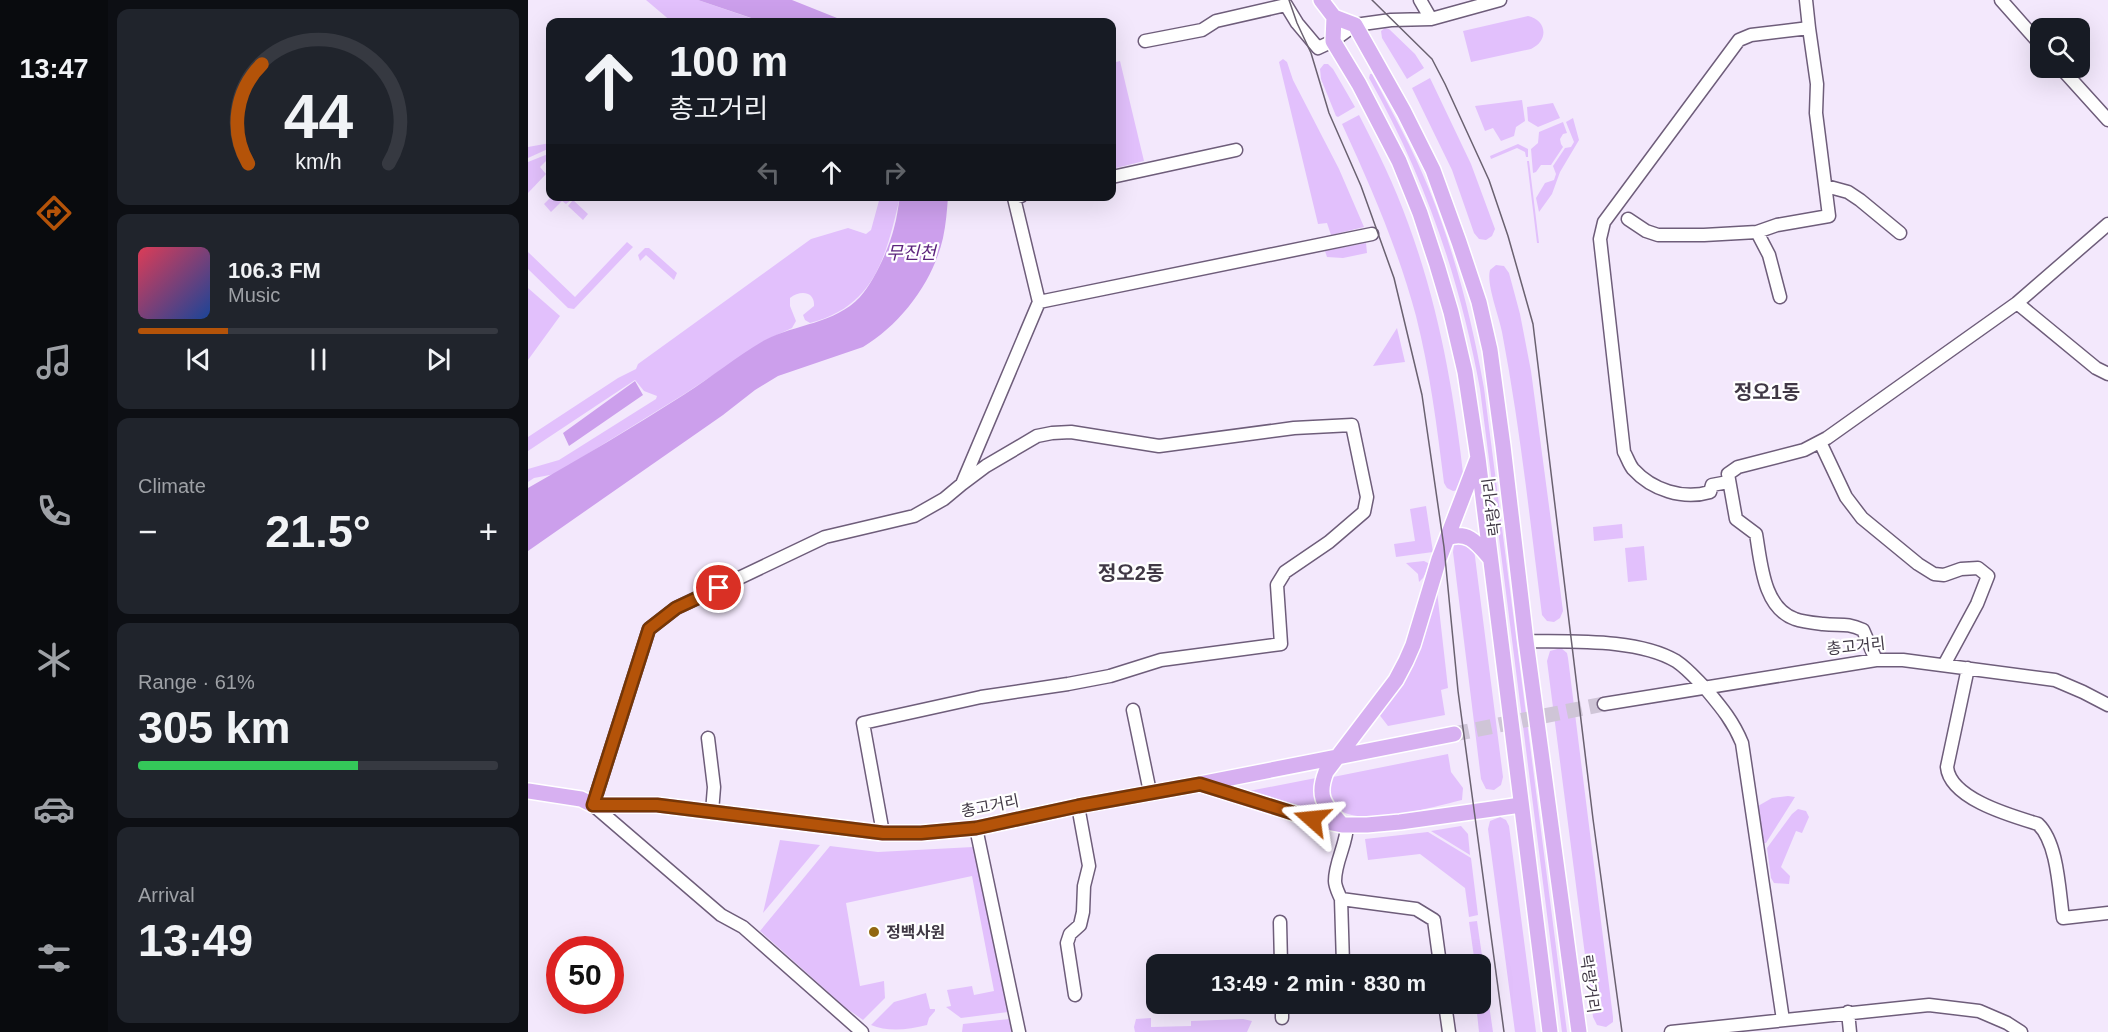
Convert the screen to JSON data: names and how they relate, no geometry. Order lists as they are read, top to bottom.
{
  "streets": {
    "main road": ["락랑거리", "총고거리"]
  },
  "districts": ["정오1동", "정오2동"],
  "water": ["무진천"],
  "places": ["정백사원"],
  "page": {
    "tabs": "13:47",
    "turn": ["100 m", "총고거리"],
    "song": ["106.3 FM", "Music"],
    "tile": [
      "Climate",
      ["Range · 61%", "305 km"],
      ["Arrival", "13:49"]
    ],
    "heat": ["−", "21.5°", "+"],
    "limit": "50",
    "trip": "13:49 · 2 min · 830 m",
    "gauge": ["44", "km/h"]
  }
}
